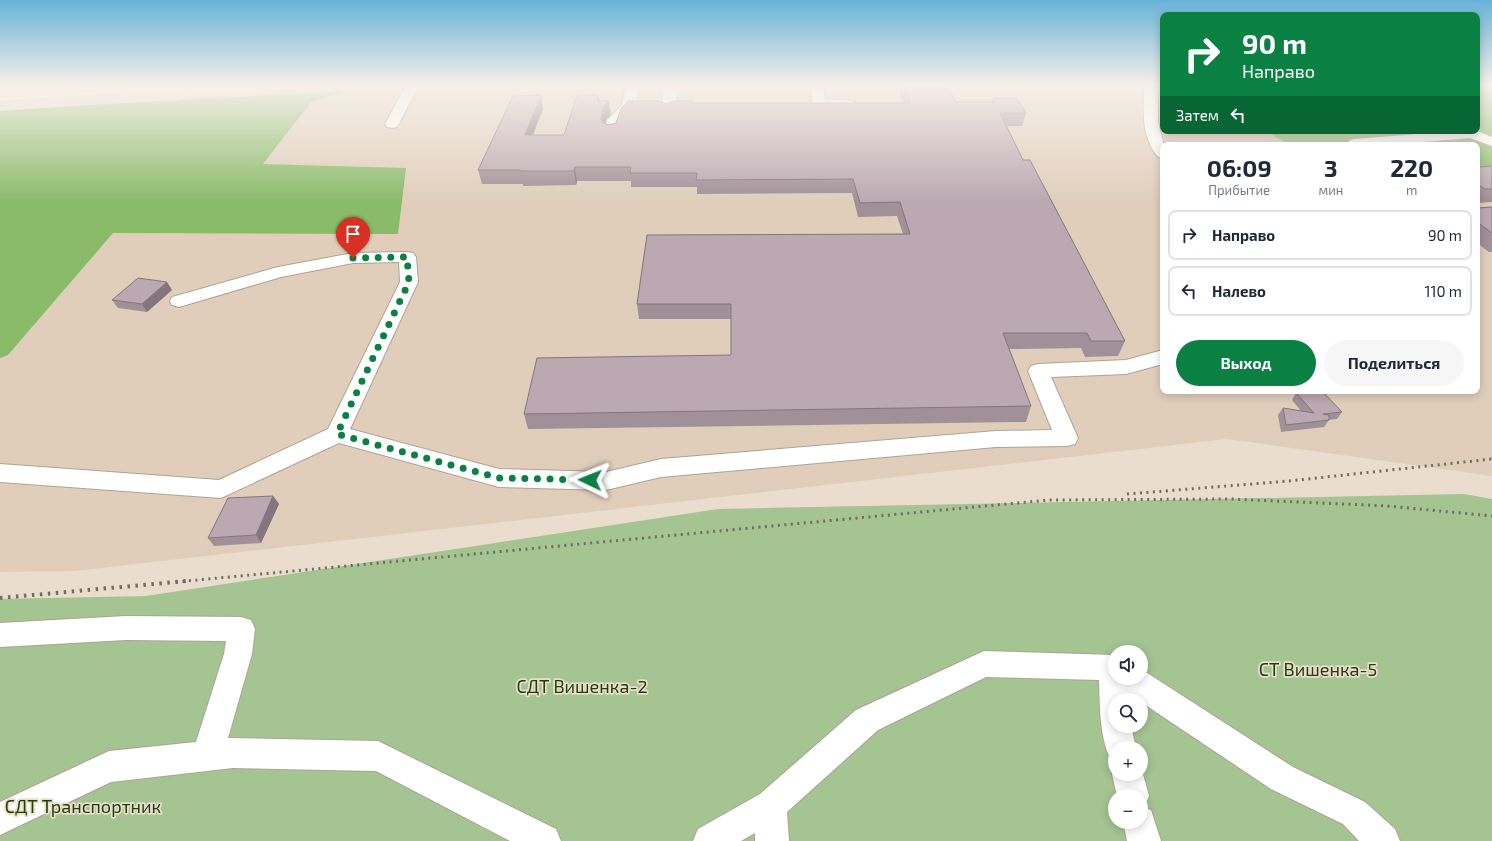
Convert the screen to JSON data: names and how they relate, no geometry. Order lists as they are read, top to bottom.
{
  "parks": ["СТ Вишенка-5", "СДТ Вишенка-2", "СДТ Транспортник"],
  "page": {
    "turn": ["90 m", "Направо"],
    "then": "Затем",
    "eta": [
      "06:09",
      "Прибытие",
      "3",
      "мин",
      "220",
      "m"
    ],
    "list": [
      {
        "name": "Направо",
        "value": "90 m"
      },
      {
        "name": "Налево",
        "value": "110 m"
      }
    ],
    "buttons": ["Выход", "Поделиться"],
    "map_buttons": ["+", "−"]
  }
}
